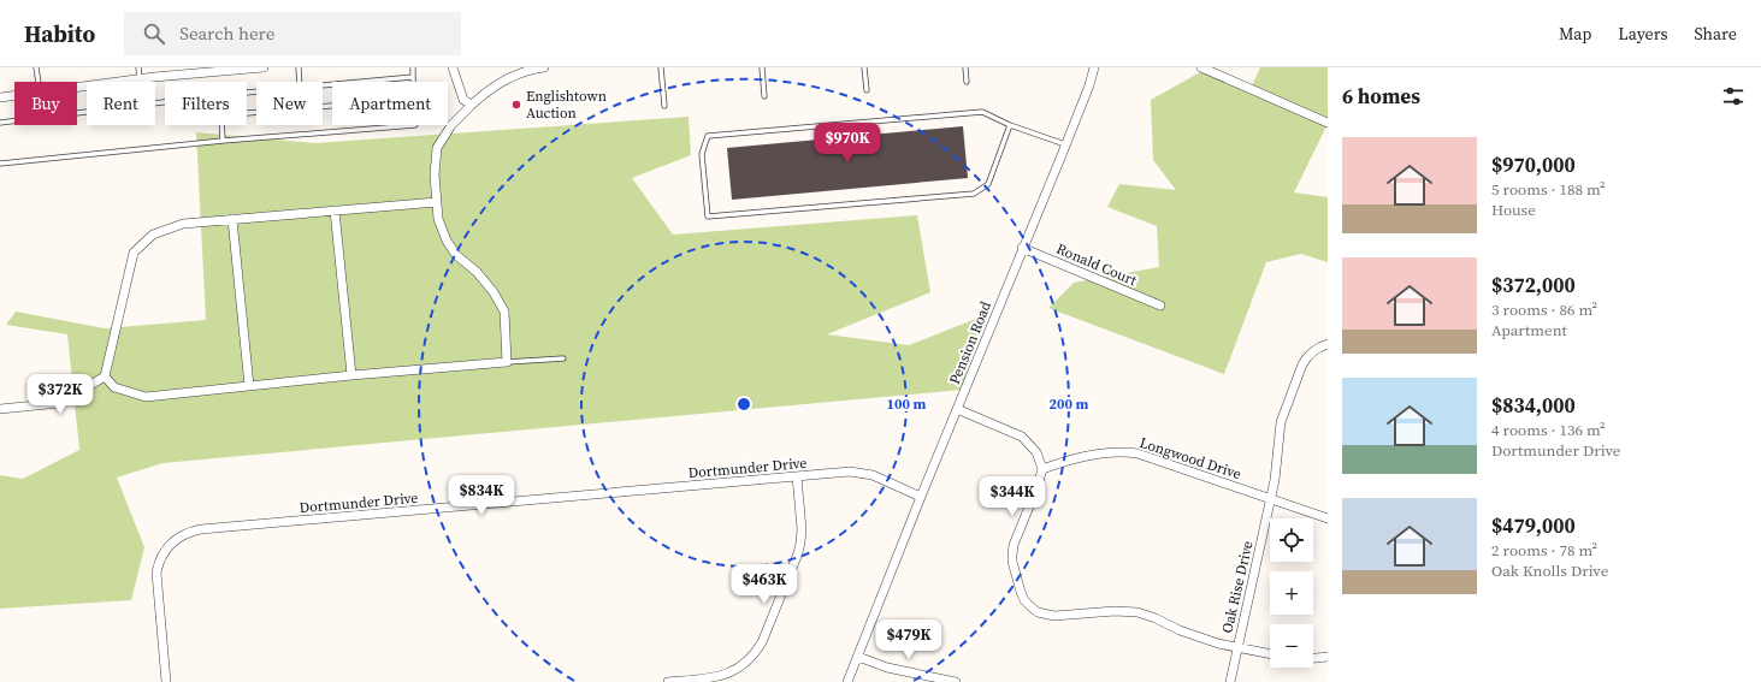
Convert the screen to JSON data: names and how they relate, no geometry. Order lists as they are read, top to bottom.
{
  "streets": {
    "street": [
      "Ronald Court",
      "Pension Road",
      "Longwood Drive",
      "Dortmunder Drive",
      "Oak Rise Drive"
    ]
  },
  "crossings": [
    ["Ronald Court", "Pension Road"],
    ["Pension Road", "Dortmunder Drive"],
    ["Longwood Drive", "Oak Rise Drive"]
  ],
  "places": ["Englishtown Auction"],
  "page": {
    "header": "Habito",
    "search": "Search here",
    "nav": ["Map", "Layers", "Share"],
    "heading": "6 homes",
    "chip": [
      "Buy",
      "Rent",
      "Filters",
      "New",
      "Apartment"
    ],
    "price": [
      "$970K",
      "$372K",
      "$834K",
      "$344K",
      "$463K",
      "$479K"
    ],
    "list": [
      {
        "name": "$970,000",
        "note": "5 rooms · 188 m² · House"
      },
      {
        "name": "$372,000",
        "note": "3 rooms · 86 m² · Apartment"
      },
      {
        "name": "$834,000",
        "note": "4 rooms · 136 m² · Dortmunder Drive"
      },
      {
        "name": "$479,000",
        "note": "2 rooms · 78 m² · Oak Knolls Drive"
      }
    ],
    "map_buttons": ["+", "−"]
  },
  "rings": ["100 m", "200 m"]
}
